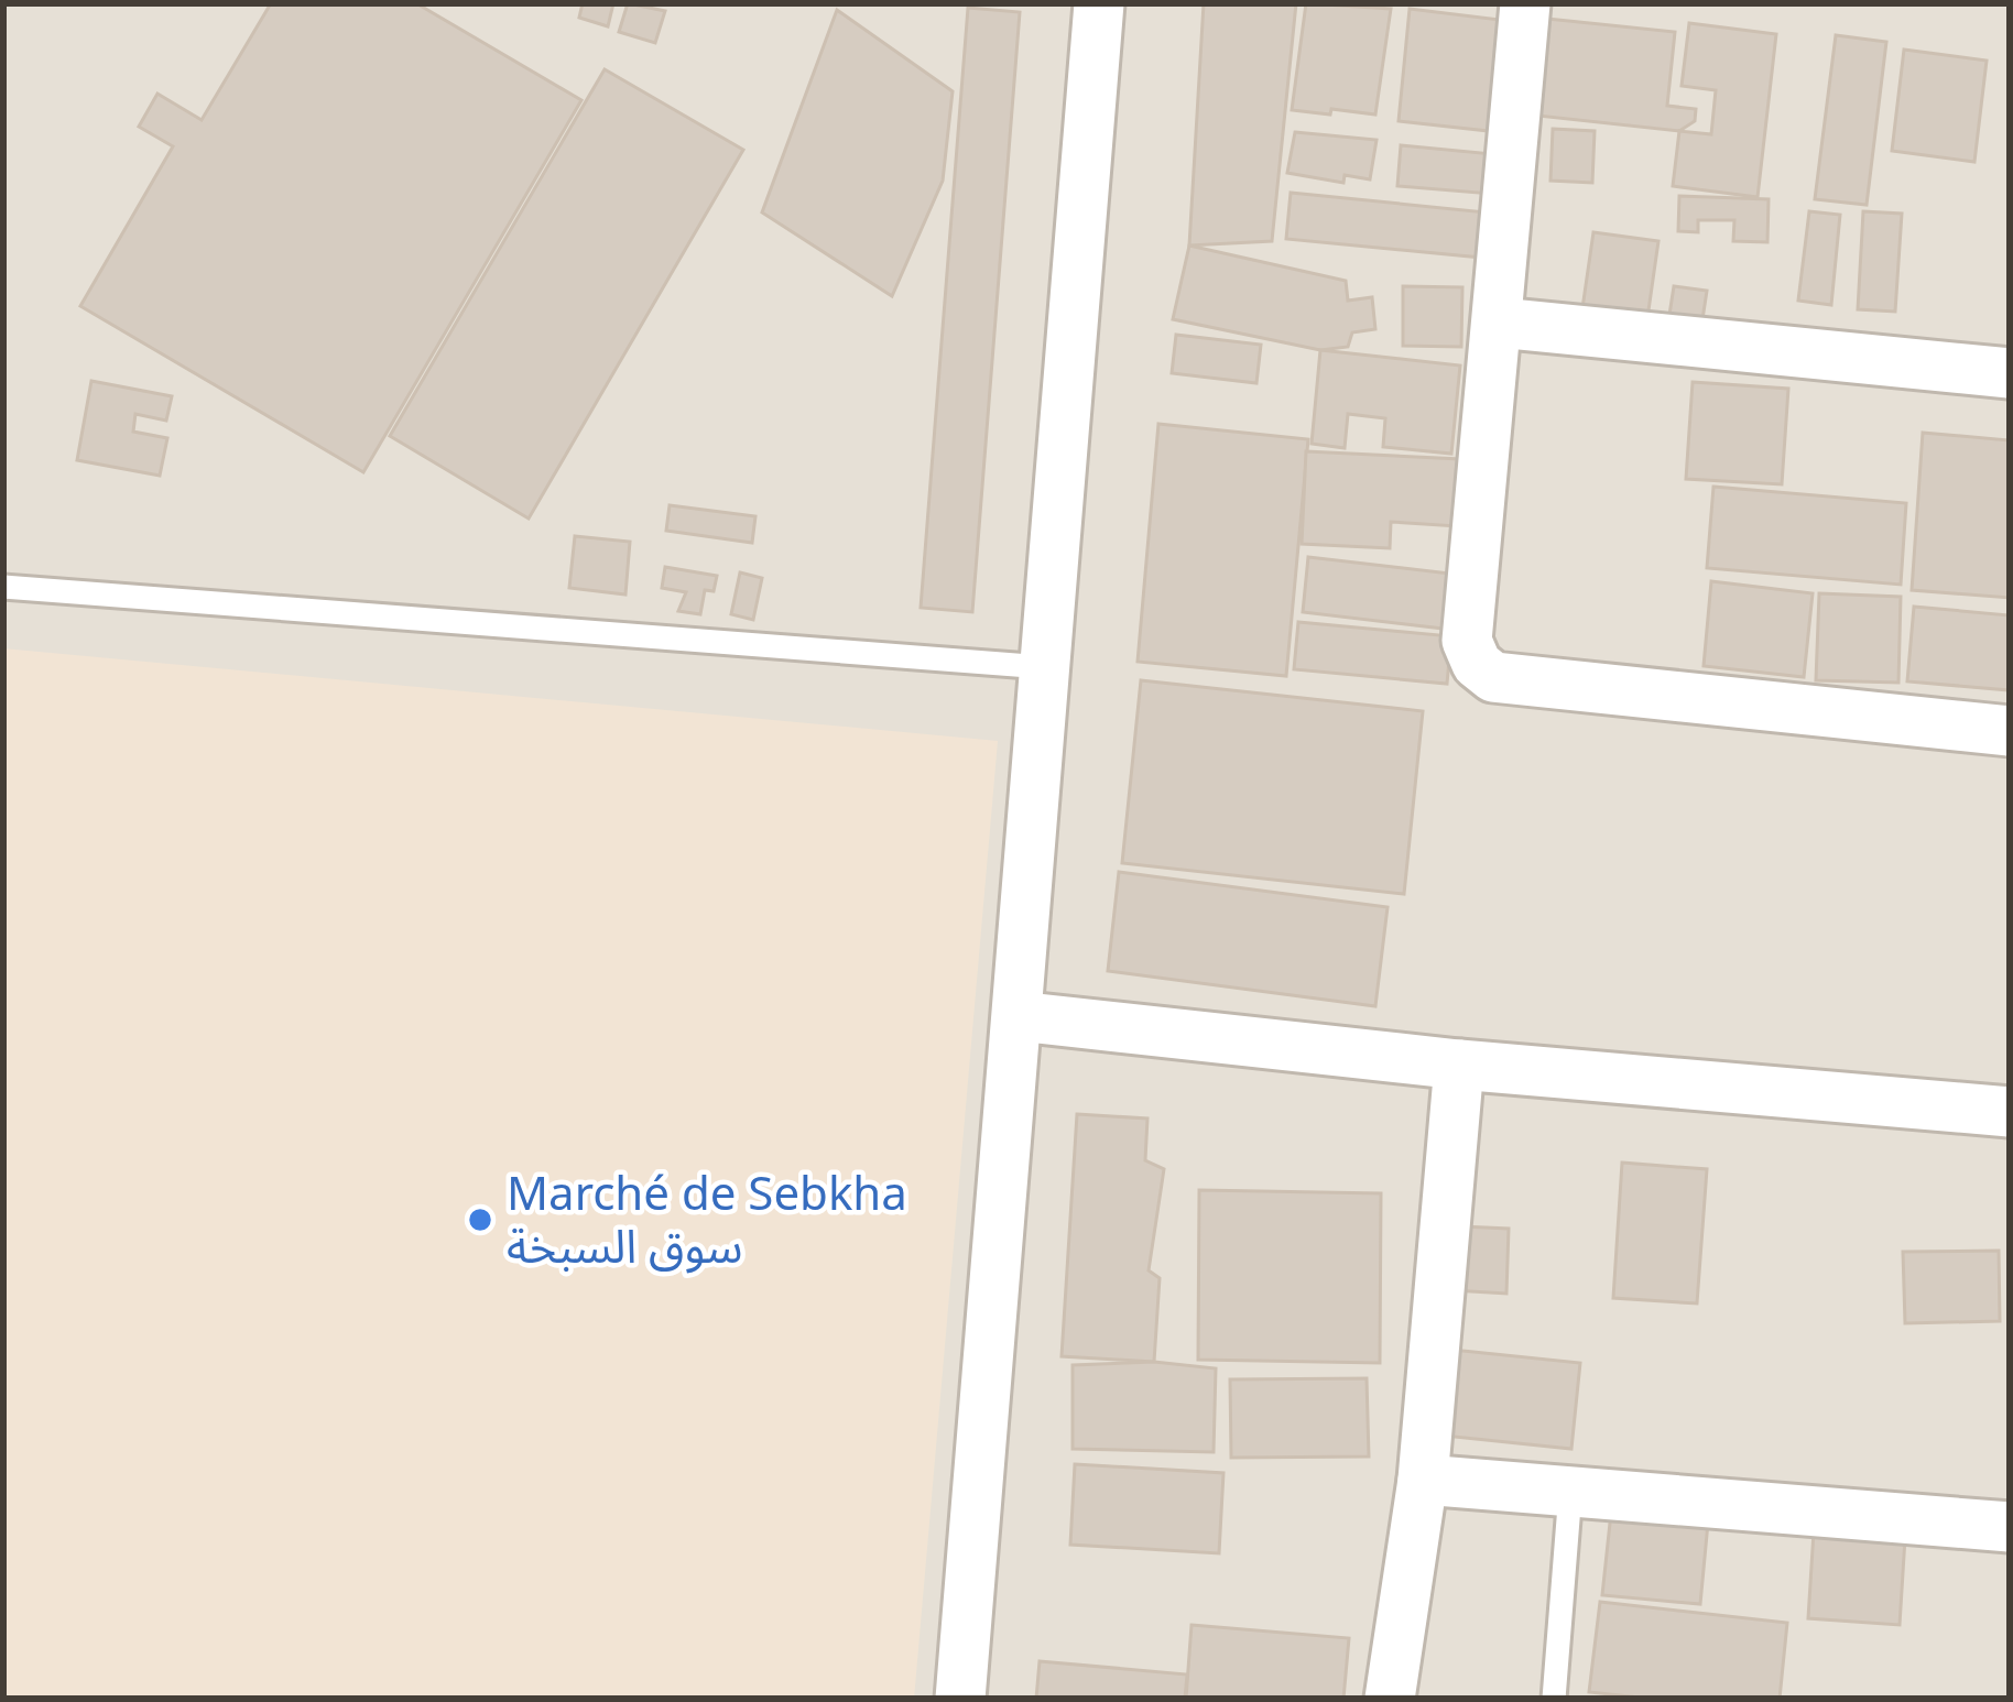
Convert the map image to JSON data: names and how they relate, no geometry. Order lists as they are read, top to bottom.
{
  "places": ["Marché de Sebkha سوق السبخة"]
}
